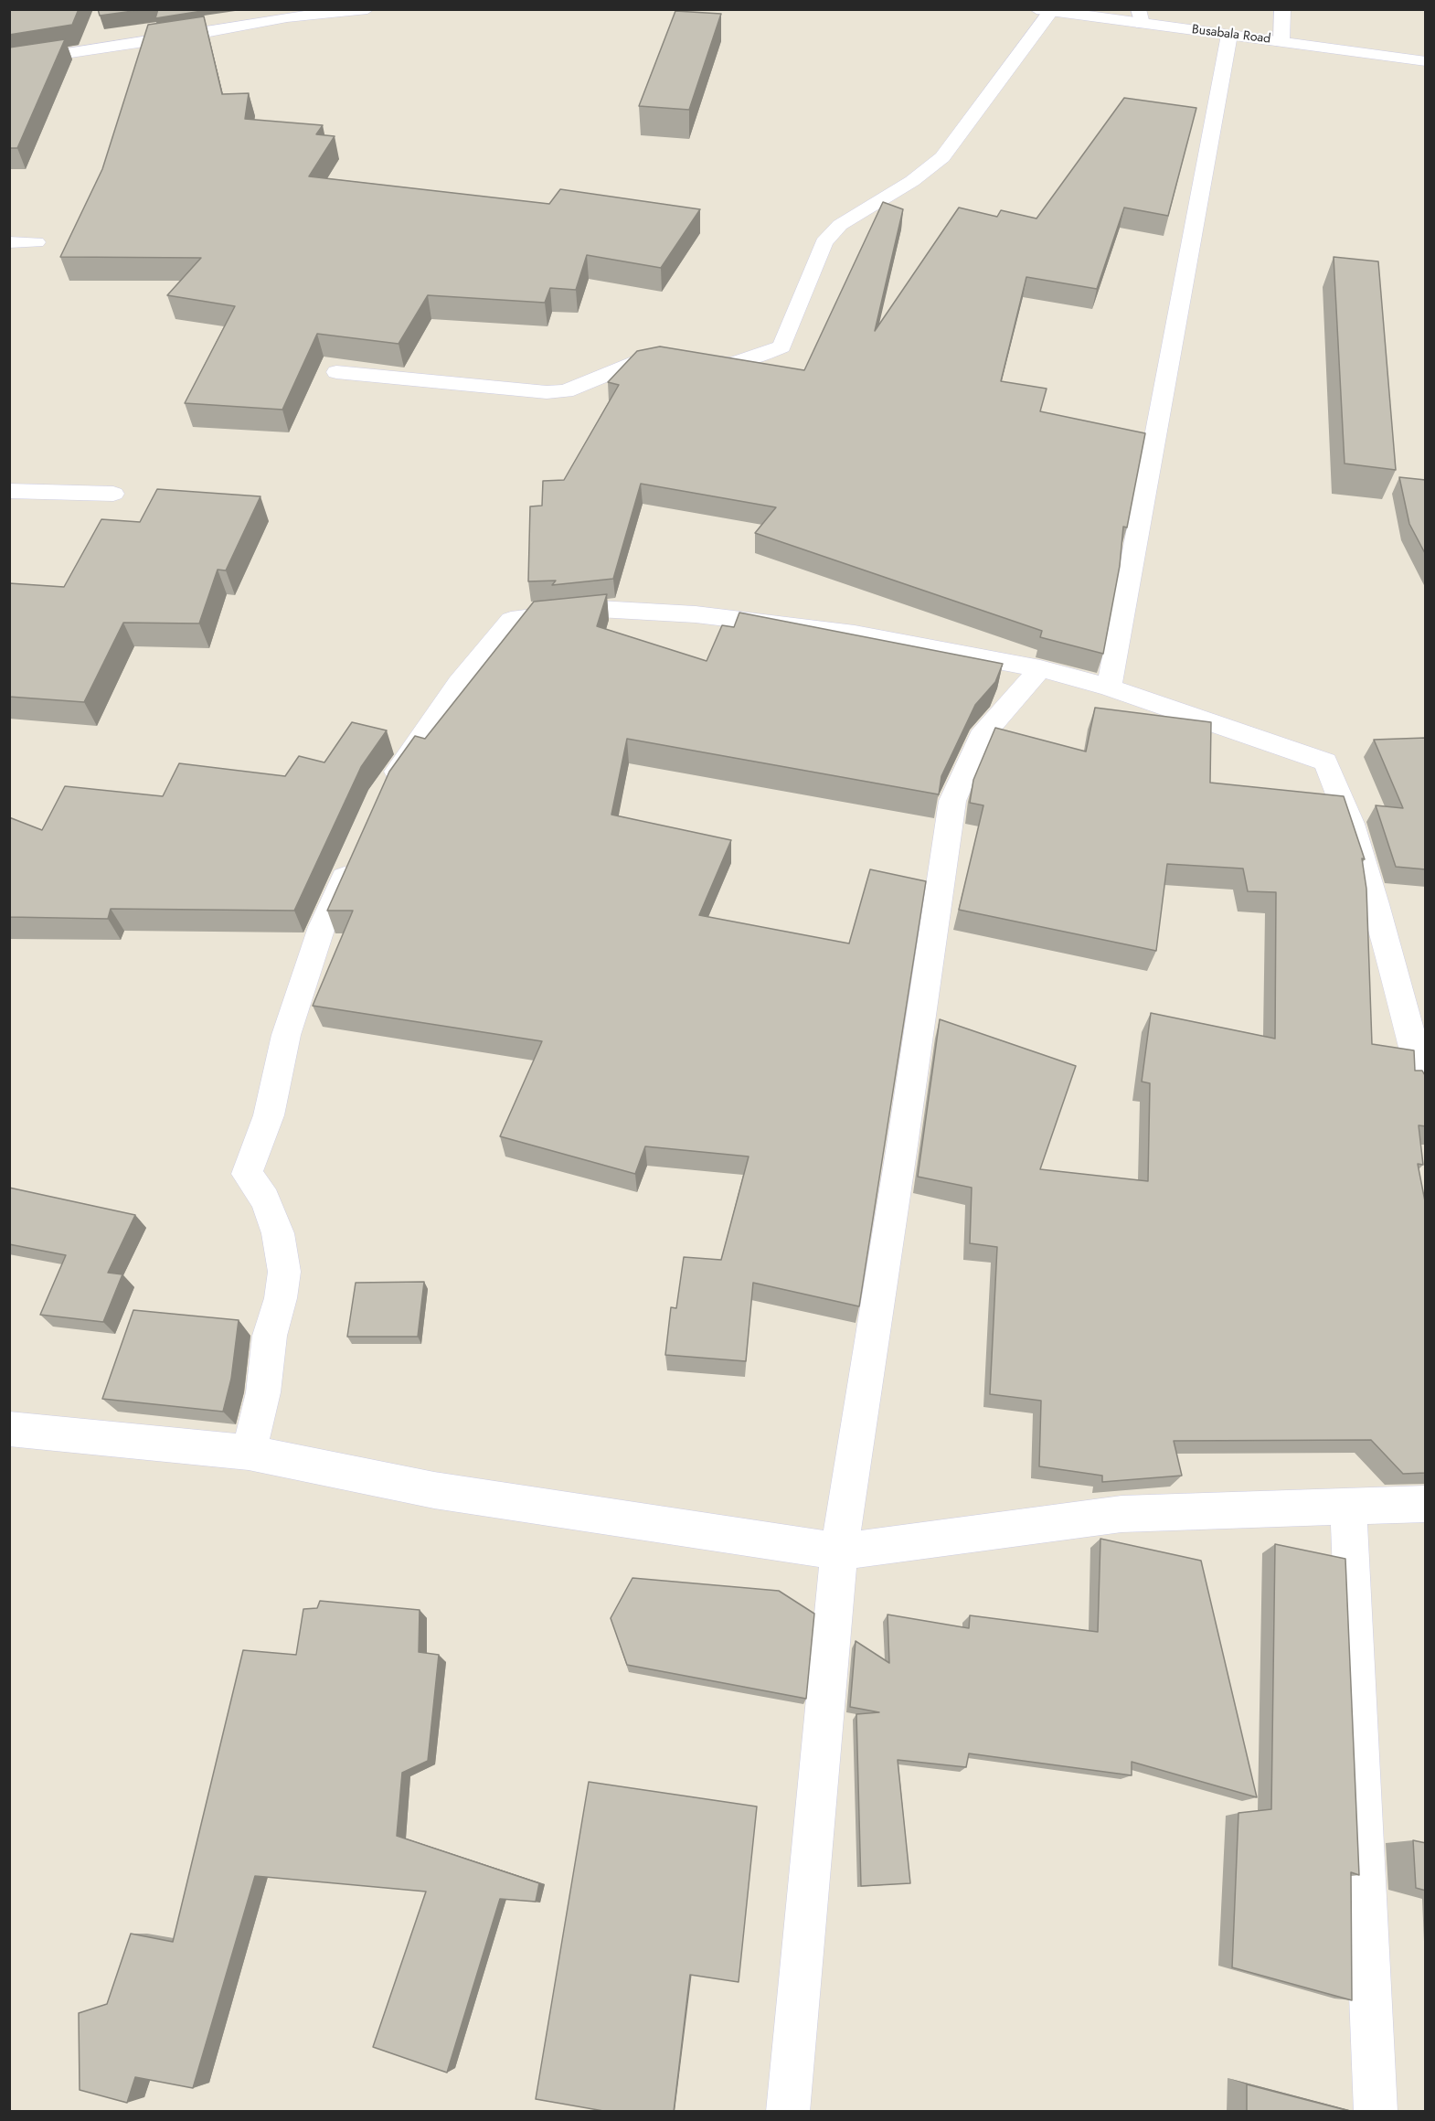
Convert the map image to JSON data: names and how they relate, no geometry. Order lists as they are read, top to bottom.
{
  "streets": {
    "street": ["Busabala Road"]
  }
}
